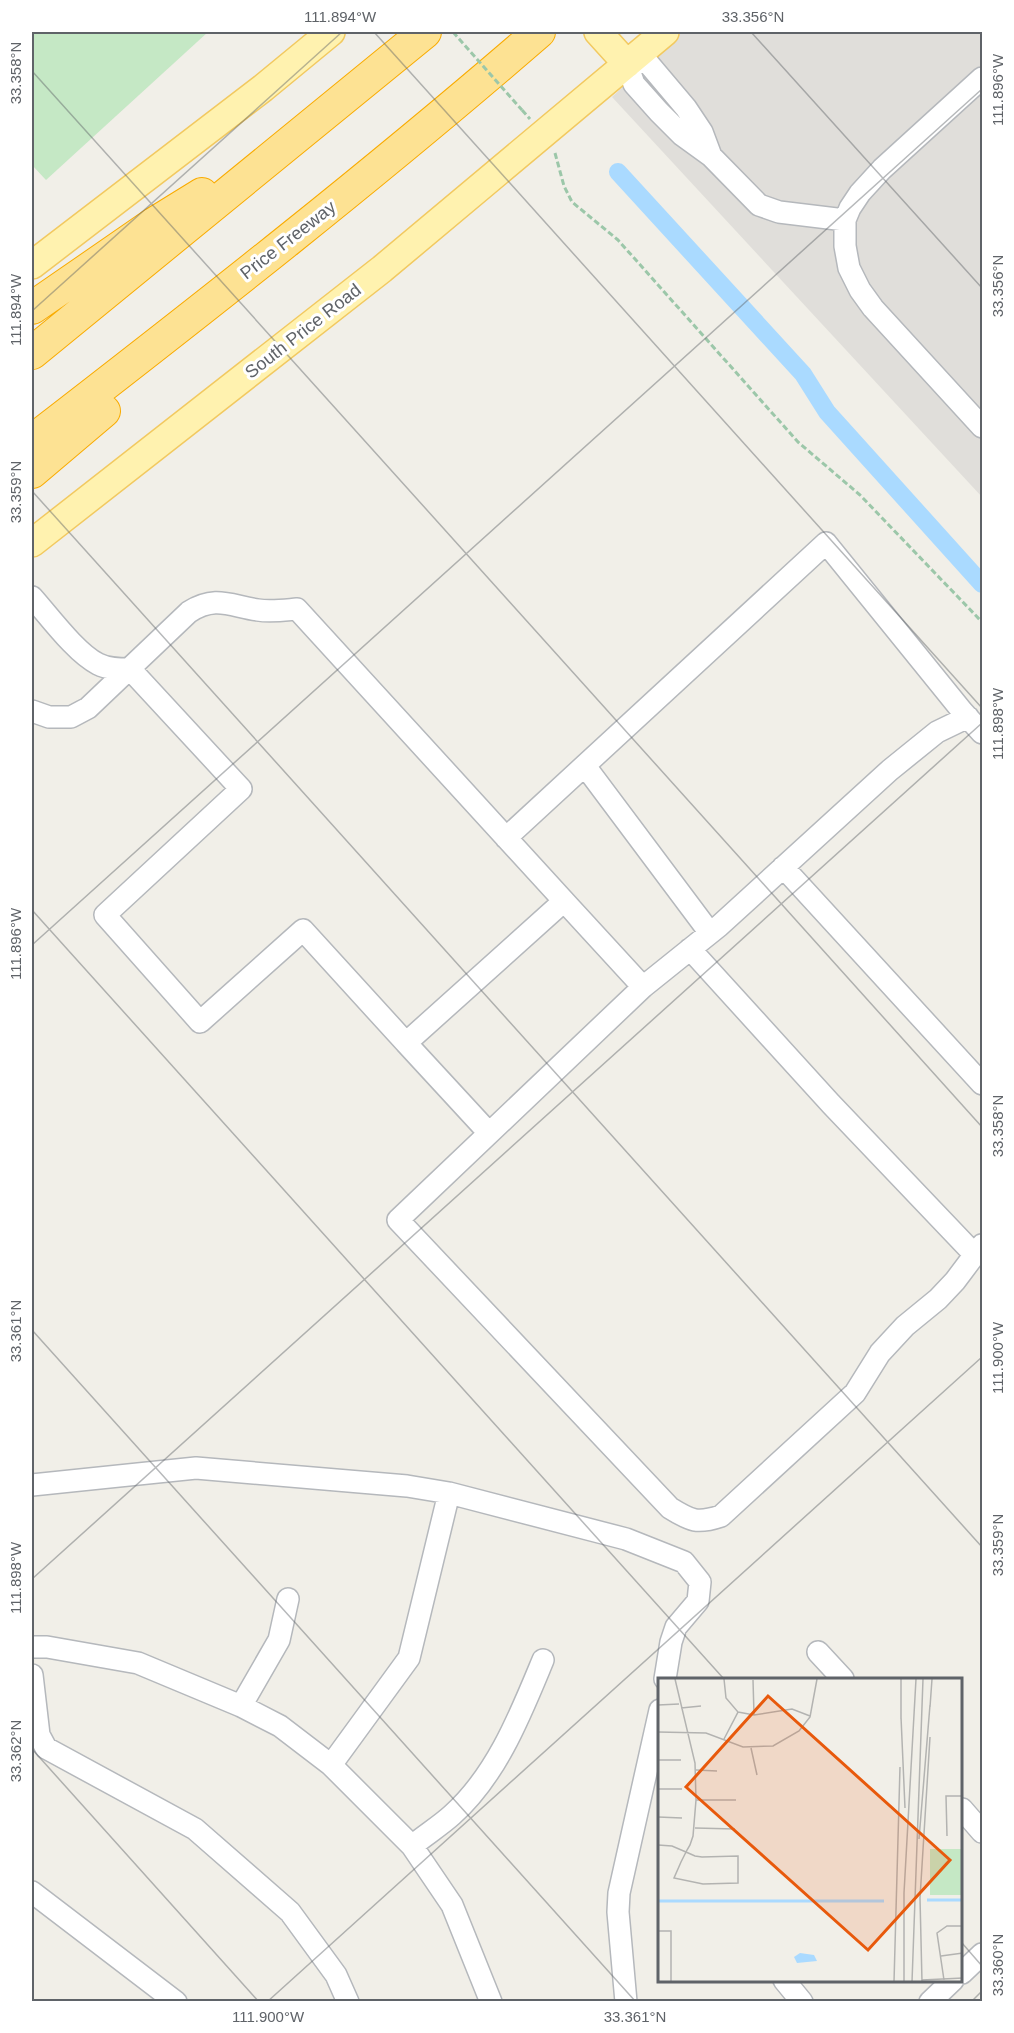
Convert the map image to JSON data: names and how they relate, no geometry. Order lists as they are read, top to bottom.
{
  "streets": {
    "highway": ["Price Freeway"],
    "main road": ["South Price Road"]
  },
  "coordinates": [
    "111.894°W",
    "33.356°N",
    "33.358°N",
    "111.896°W",
    "33.359°N",
    "111.898°W",
    "33.361°N",
    "111.900°W",
    "33.362°N",
    "33.360°N"
  ]
}
